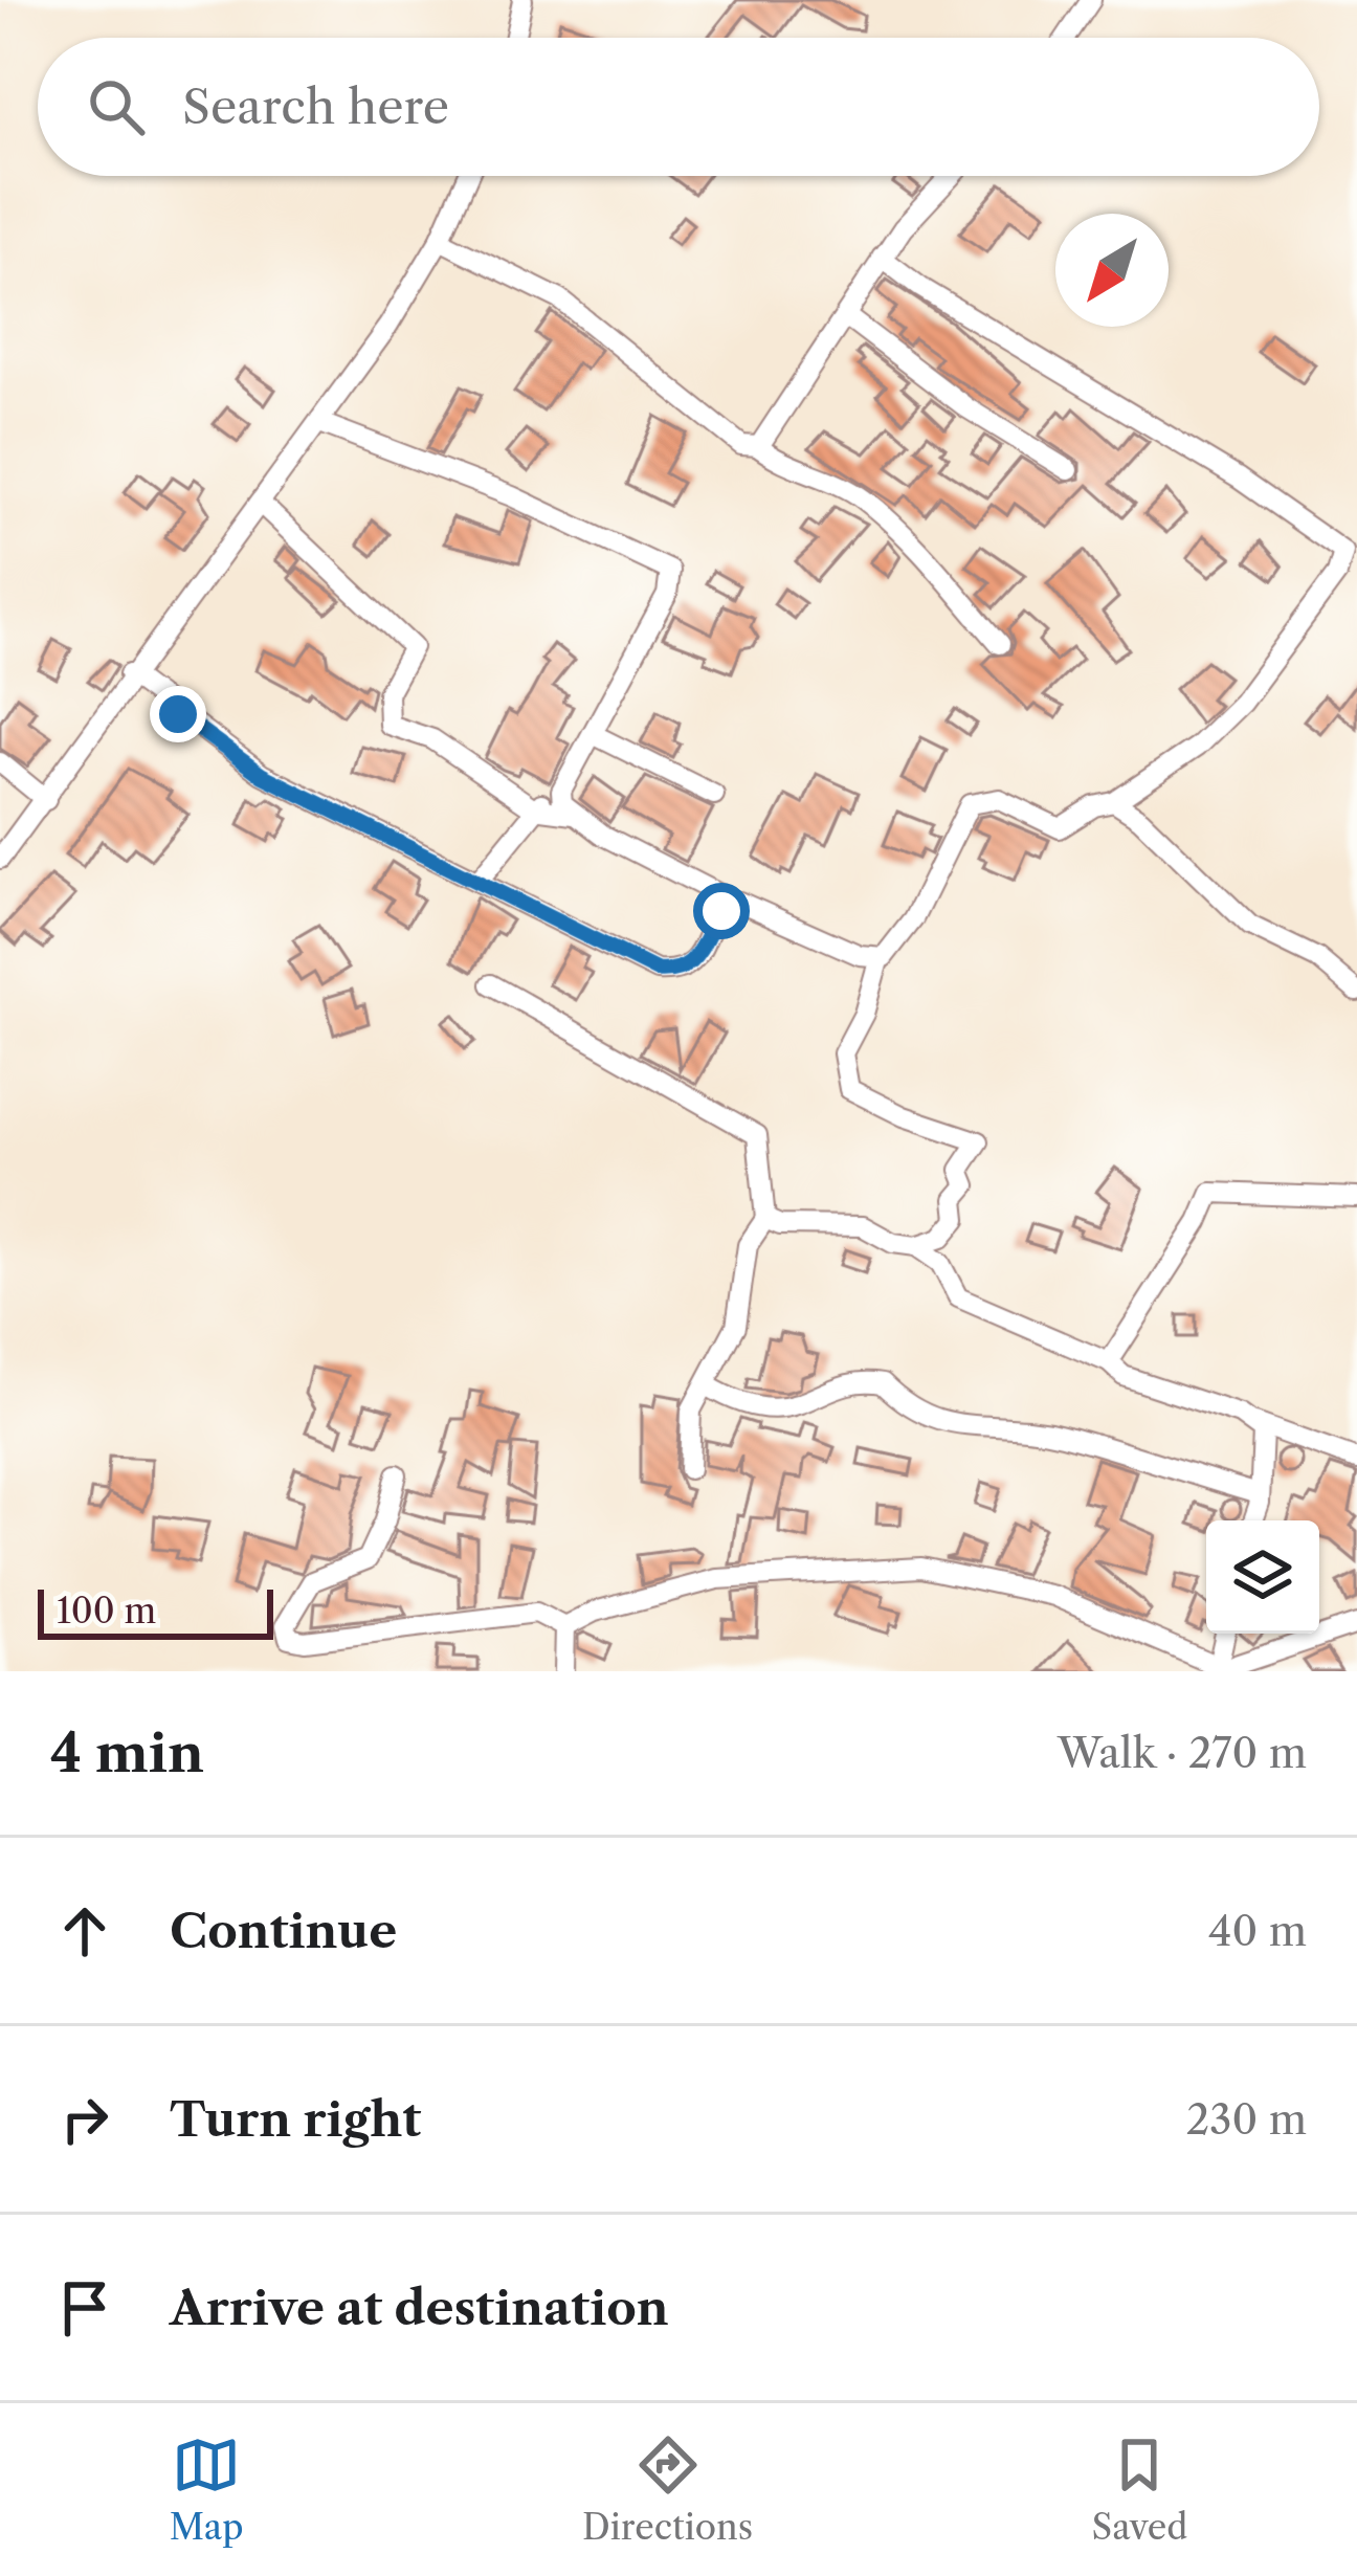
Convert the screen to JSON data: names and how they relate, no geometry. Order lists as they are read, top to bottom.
{
  "scale_bar": "100 m",
  "north": "bottom left",
  "page": {
    "search": "Search here",
    "scale": "100 m",
    "heading": ["4 min", "Walk · 270 m"],
    "list": [
      ["Continue", "40 m"],
      ["Turn right", "230 m"],
      "Arrive at destination"
    ],
    "nav": ["Map", "Directions", "Saved"]
  }
}
